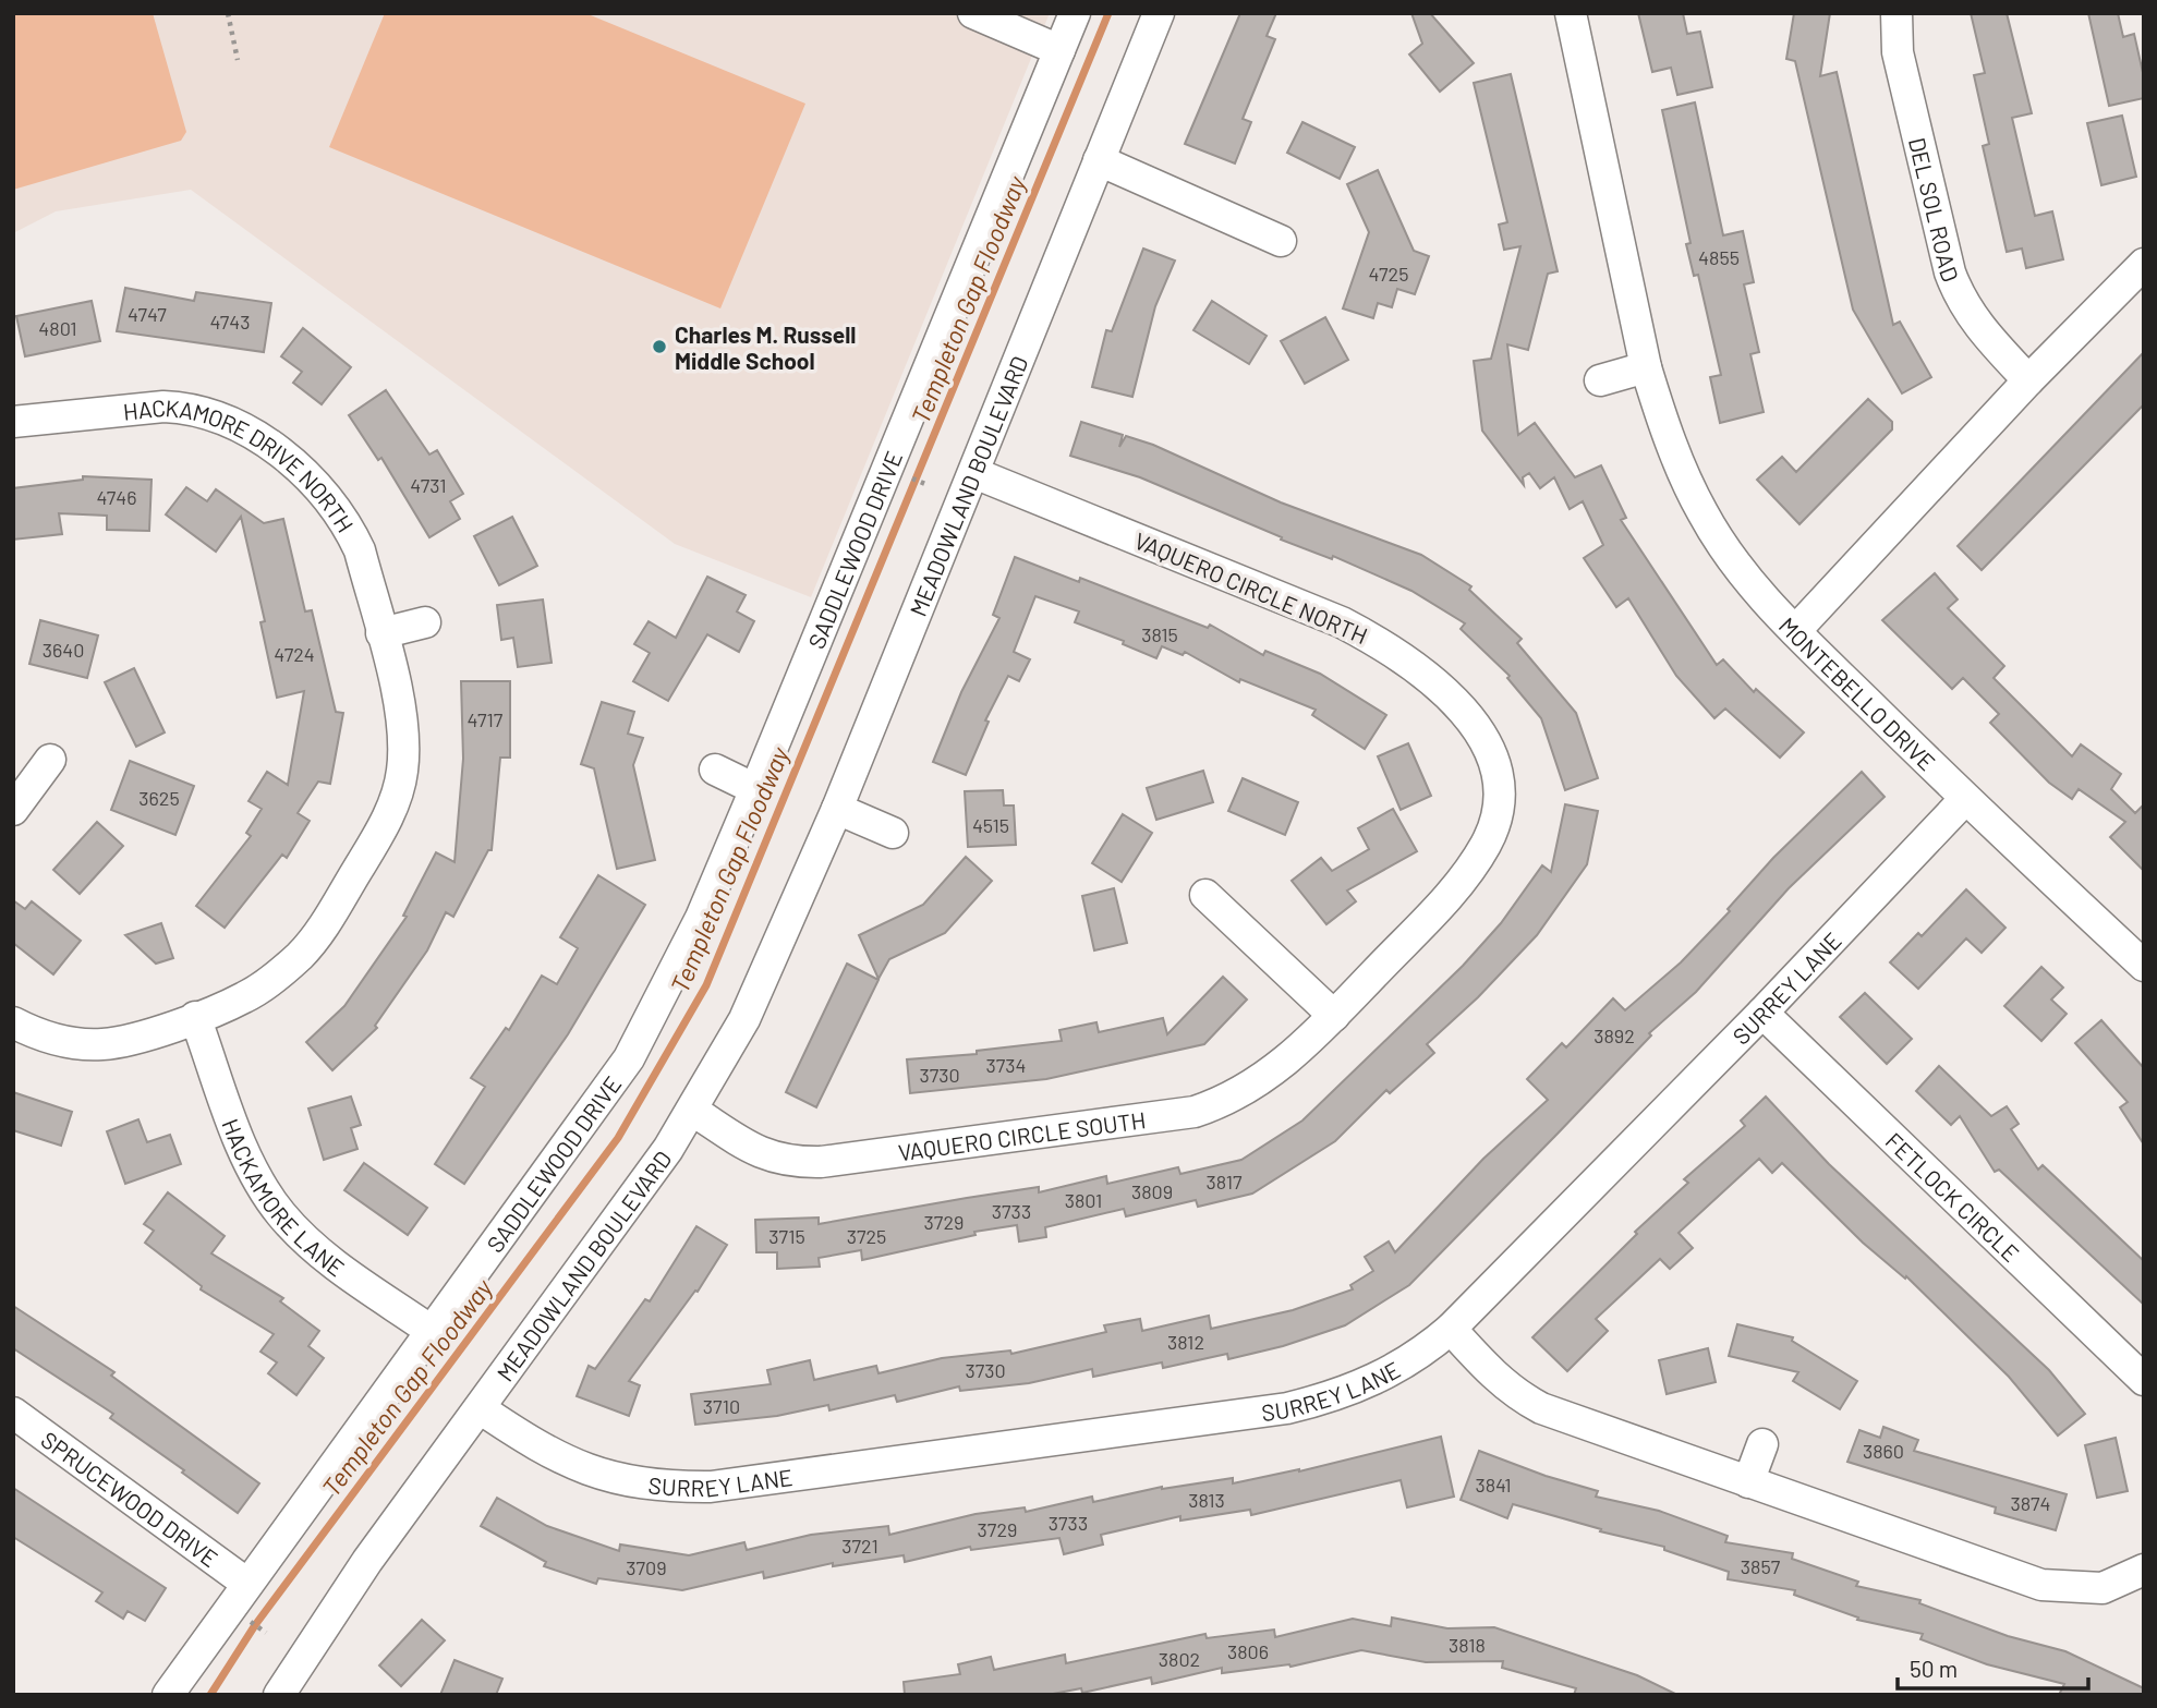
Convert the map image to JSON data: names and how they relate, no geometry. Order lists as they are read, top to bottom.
{
  "streets": {
    "street": [
      "DEL SOL ROAD",
      "HACKAMORE DRIVE NORTH",
      "MEADOWLAND BOULEVARD",
      "SADDLEWOOD DRIVE",
      "VAQUERO CIRCLE NORTH",
      "MONTEBELLO DRIVE",
      "SURREY LANE",
      "VAQUERO CIRCLE SOUTH",
      "HACKAMORE LANE",
      "FETLOCK CIRCLE",
      "SPRUCEWOOD DRIVE"
    ]
  },
  "crossings": [
    ["HACKAMORE DRIVE NORTH", "HACKAMORE LANE"],
    ["MEADOWLAND BOULEVARD", "VAQUERO CIRCLE NORTH"],
    ["MEADOWLAND BOULEVARD", "SURREY LANE"],
    ["MEADOWLAND BOULEVARD", "VAQUERO CIRCLE SOUTH"],
    ["SADDLEWOOD DRIVE", "HACKAMORE LANE"],
    ["SADDLEWOOD DRIVE", "SPRUCEWOOD DRIVE"],
    ["VAQUERO CIRCLE NORTH", "VAQUERO CIRCLE SOUTH"],
    ["MONTEBELLO DRIVE", "SURREY LANE"],
    ["SURREY LANE", "FETLOCK CIRCLE"]
  ],
  "water": ["Templeton Gap Floodway"],
  "places": ["Charles M. Russell Middle School"],
  "house_numbers": [
    "4855",
    "4725",
    "4747",
    "4743",
    "4801",
    "4731",
    "4746",
    "3815",
    "3640",
    "4724",
    "4717",
    "3625",
    "4515",
    "3892",
    "3734",
    "3730",
    "3817",
    "3809",
    "3801",
    "3733",
    "3729",
    "3715",
    "3725",
    "3812",
    "3730",
    "3710",
    "3860",
    "3841",
    "3813",
    "3874",
    "3733",
    "3729",
    "3721",
    "3857",
    "3709",
    "3818",
    "3806",
    "3802"
  ],
  "scale_bar": "50 m"
}
